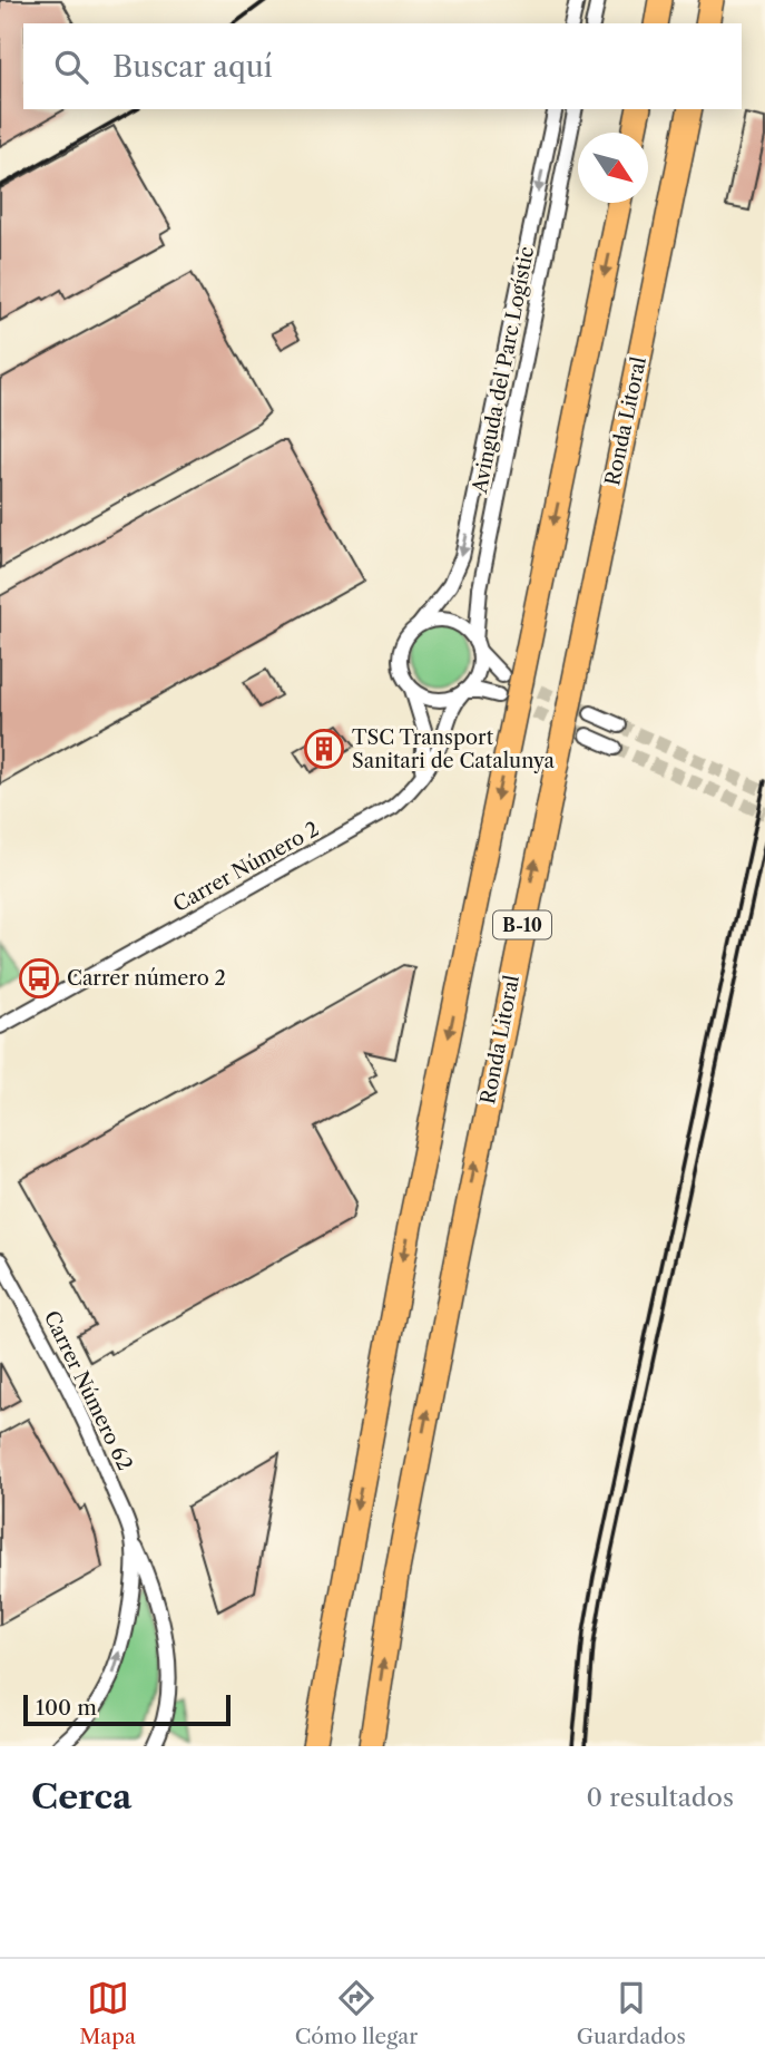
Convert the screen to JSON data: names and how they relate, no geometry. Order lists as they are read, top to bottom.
{
  "streets": {
    "highway": ["Ronda Litoral", "B-10"],
    "street": ["Avinguda del Parc Logístic", "Carrer Número 2", "Carrer Número 62"]
  },
  "crossings": [
    ["Avinguda del Parc Logístic", "Carrer Número 2"]
  ],
  "places": {
    "building": ["TSC Transport Sanitari de Catalunya"],
    "bus stop": ["Carrer número 2"]
  },
  "scale_bar": "100 m",
  "north": "bottom right",
  "page": {
    "search": "Buscar aquí",
    "scale": "100 m",
    "heading": ["Cerca", "0 resultados"],
    "nav": ["Mapa", "Cómo llegar", "Guardados"]
  }
}
